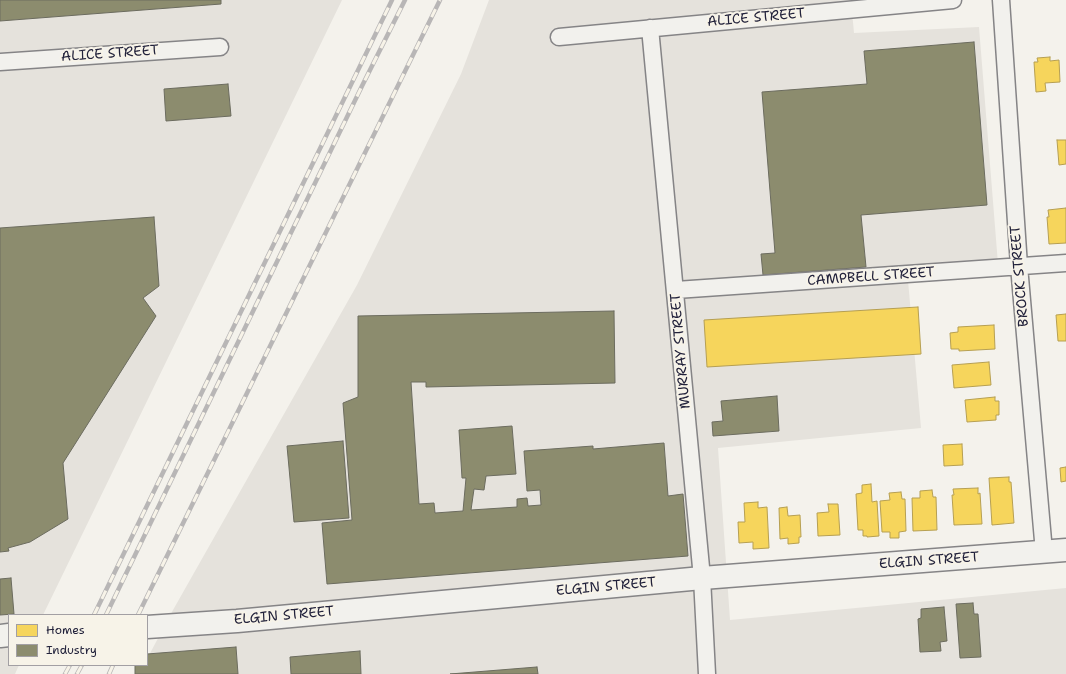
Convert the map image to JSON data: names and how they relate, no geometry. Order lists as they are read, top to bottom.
{
  "streets": {
    "main road": ["ELGIN STREET"],
    "street": [
      "ALICE STREET",
      "BROCK STREET",
      "CAMPBELL STREET",
      "MURRAY STREET"
    ]
  },
  "crossings": [
    ["ALICE STREET", "MURRAY STREET"],
    ["BROCK STREET", "CAMPBELL STREET"],
    ["BROCK STREET", "ELGIN STREET"],
    ["CAMPBELL STREET", "MURRAY STREET"],
    ["MURRAY STREET", "ELGIN STREET"]
  ],
  "legend": ["Homes", "Industry"]
}
